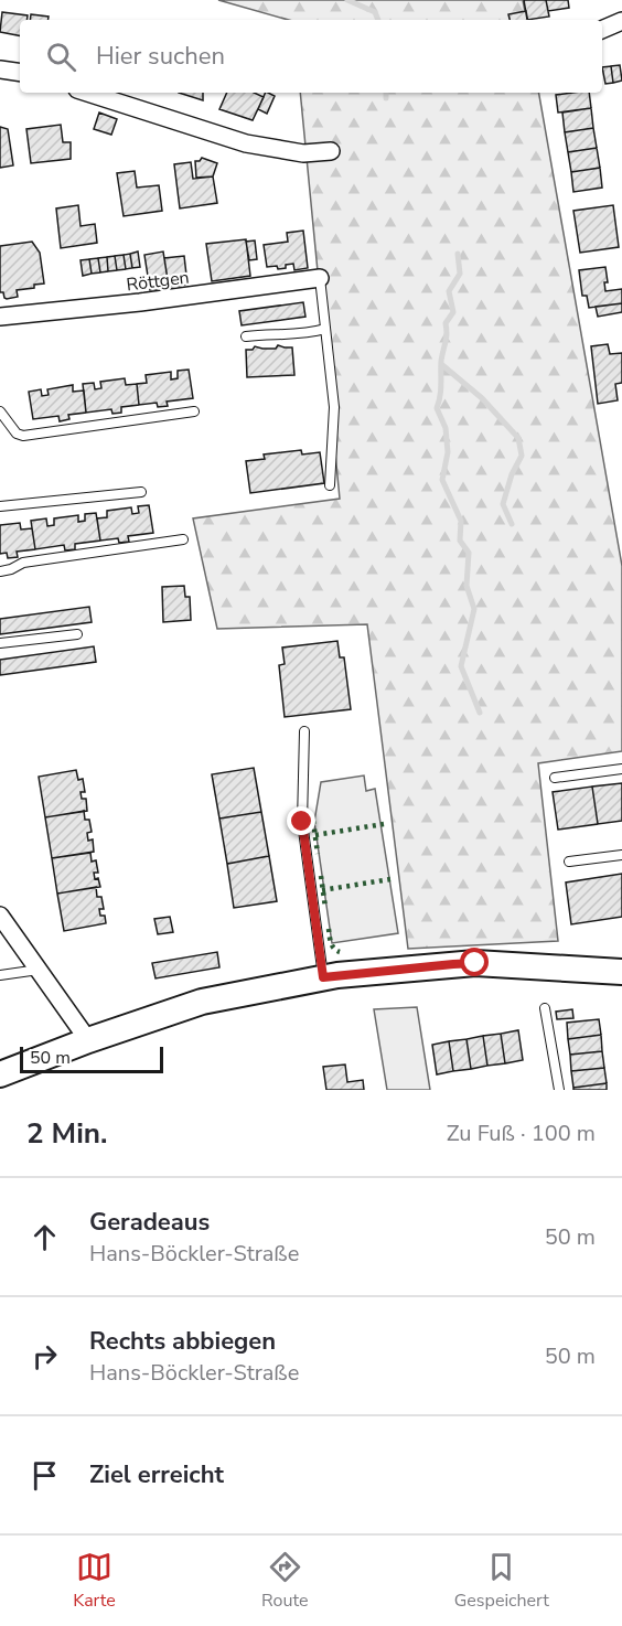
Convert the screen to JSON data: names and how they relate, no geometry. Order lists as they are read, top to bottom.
{
  "streets": {
    "street": ["Röttgen"]
  },
  "scale_bar": "50 m",
  "page": {
    "search": "Hier suchen",
    "scale": "50 m",
    "heading": ["2 Min.", "Zu Fuß · 100 m"],
    "list": [
      ["Geradeaus", "Hans-Böckler-Straße", "50 m"],
      ["Rechts abbiegen", "Hans-Böckler-Straße", "50 m"],
      "Ziel erreicht"
    ],
    "nav": ["Karte", "Route", "Gespeichert"]
  }
}
